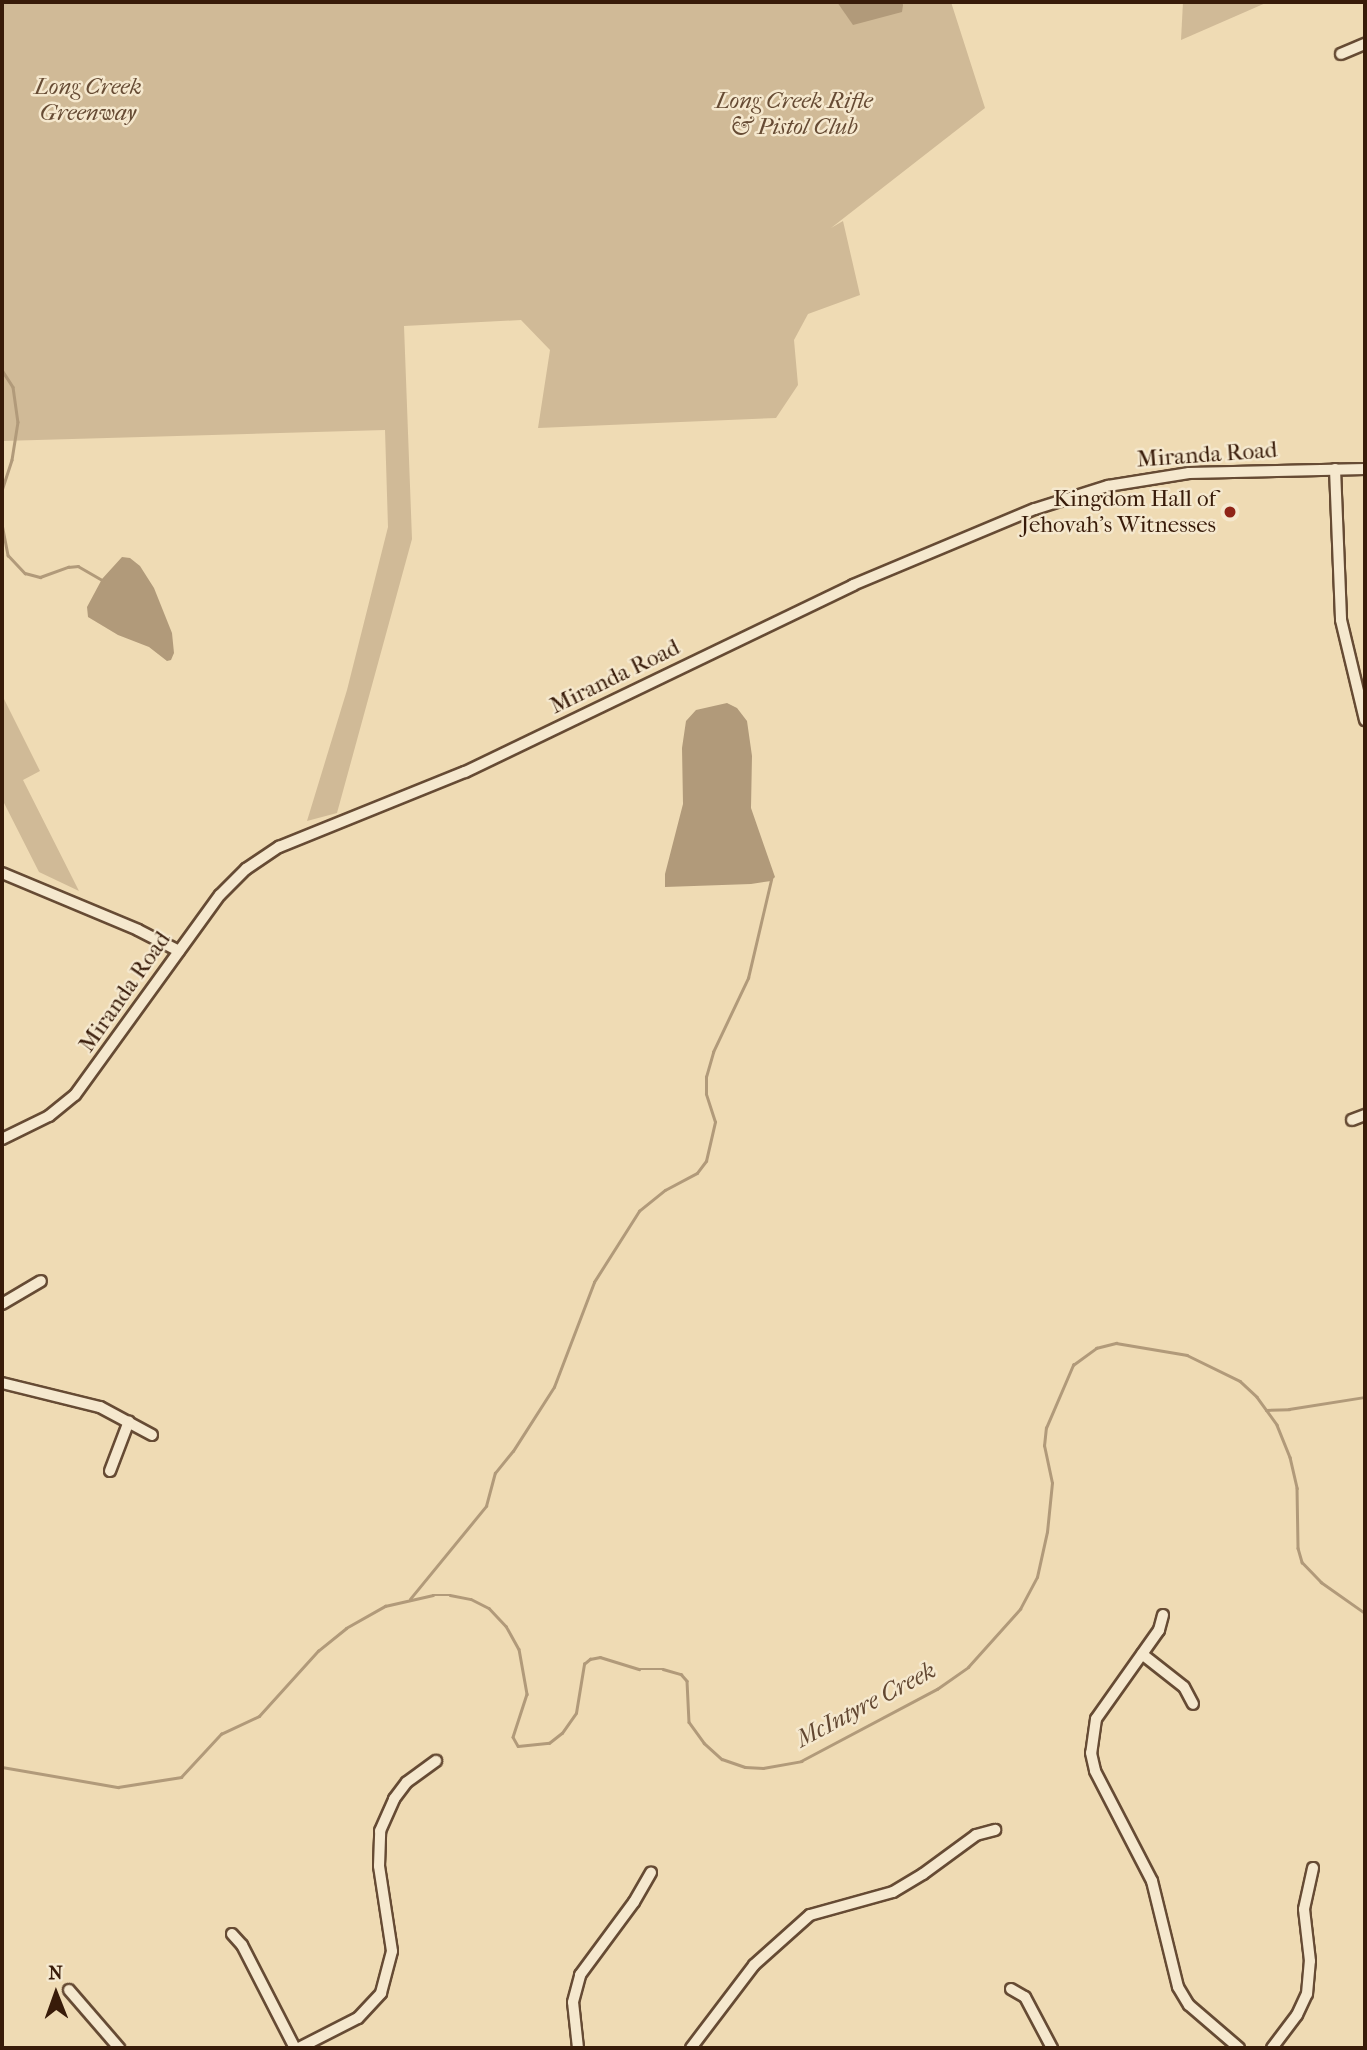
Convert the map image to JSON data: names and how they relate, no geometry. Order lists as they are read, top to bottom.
{
  "streets": {
    "street": ["Miranda Road"]
  },
  "water": ["McIntyre Creek"],
  "parks": ["Long Creek Greenway", "Long Creek Rifle & Pistol Club"],
  "places": ["Kingdom Hall of Jehovah’s Witnesses"],
  "north": "top"
}
